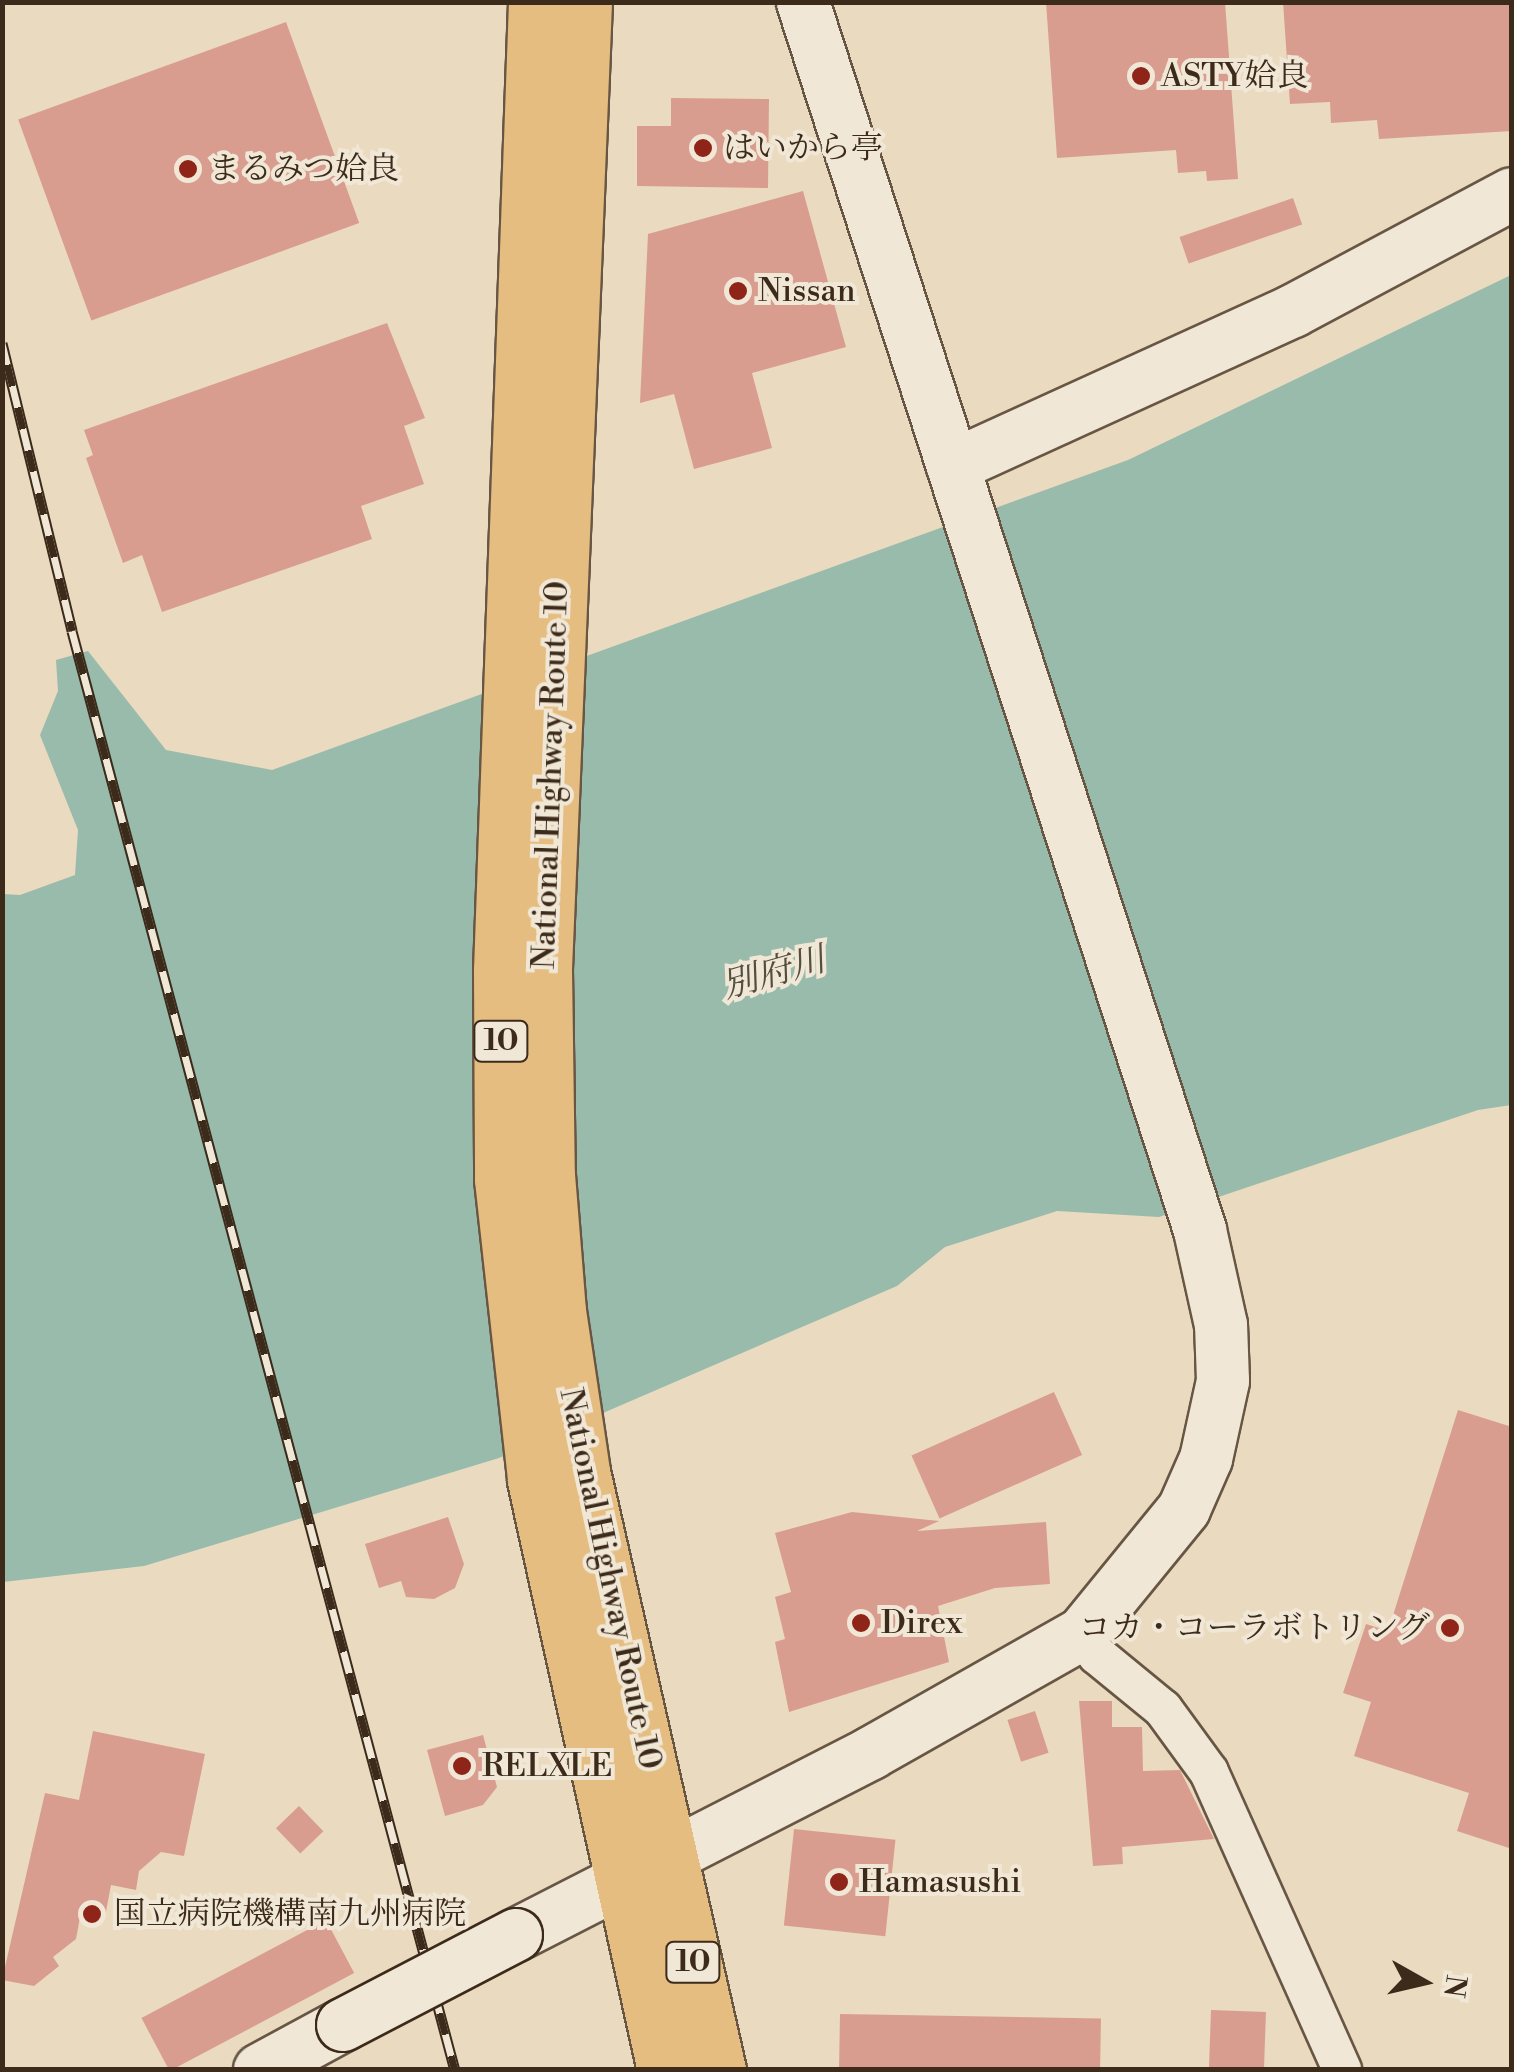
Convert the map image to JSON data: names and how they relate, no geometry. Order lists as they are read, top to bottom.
{
  "streets": {
    "highway": ["National Highway Route 10", "10"]
  },
  "water": ["別府川"],
  "places": [
    "ASTY姶良",
    "はいから亭",
    "まるみつ姶良",
    "Nissan",
    "Direx",
    "コカ・コーラボトリング",
    "RELXLE",
    "Hamasushi",
    "国立病院機構南九州病院"
  ],
  "north": "right"
}
